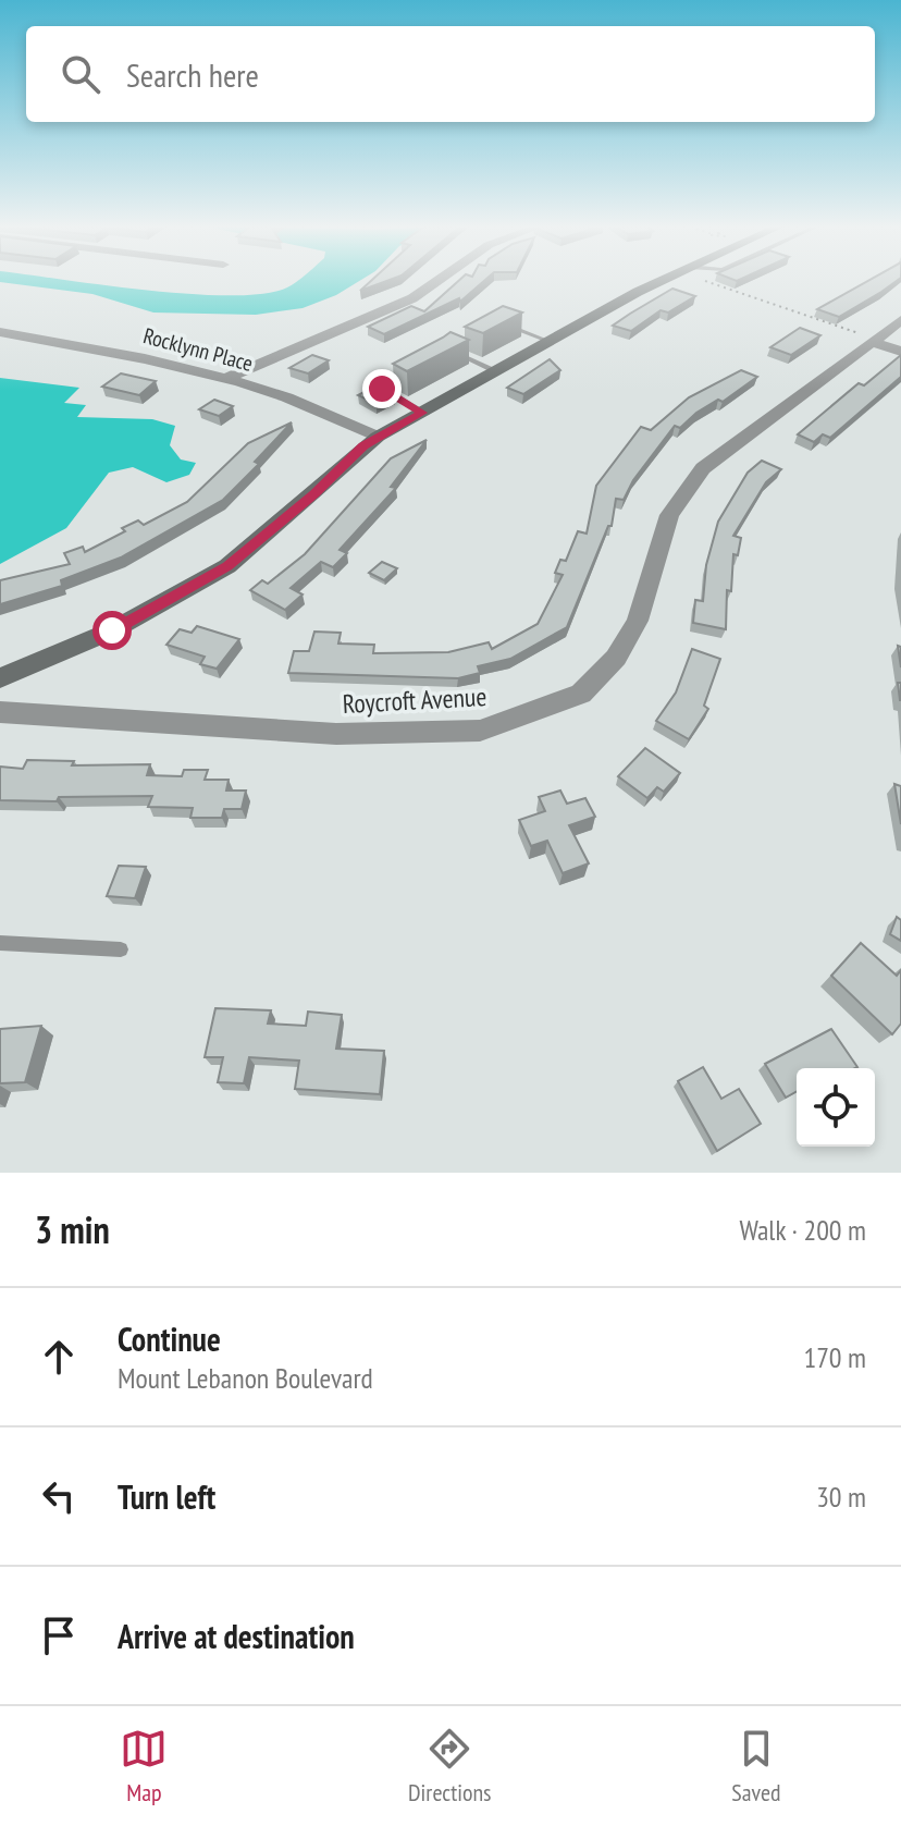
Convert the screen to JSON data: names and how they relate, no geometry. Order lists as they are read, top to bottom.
{
  "streets": {
    "street": ["Rocklynn Place", "Roycroft Avenue"]
  },
  "page": {
    "search": "Search here",
    "heading": ["3 min", "Walk · 200 m"],
    "list": [
      ["Continue", "Mount Lebanon Boulevard", "170 m"],
      ["Turn left", "30 m"],
      "Arrive at destination"
    ],
    "nav": ["Map", "Directions", "Saved"]
  }
}
